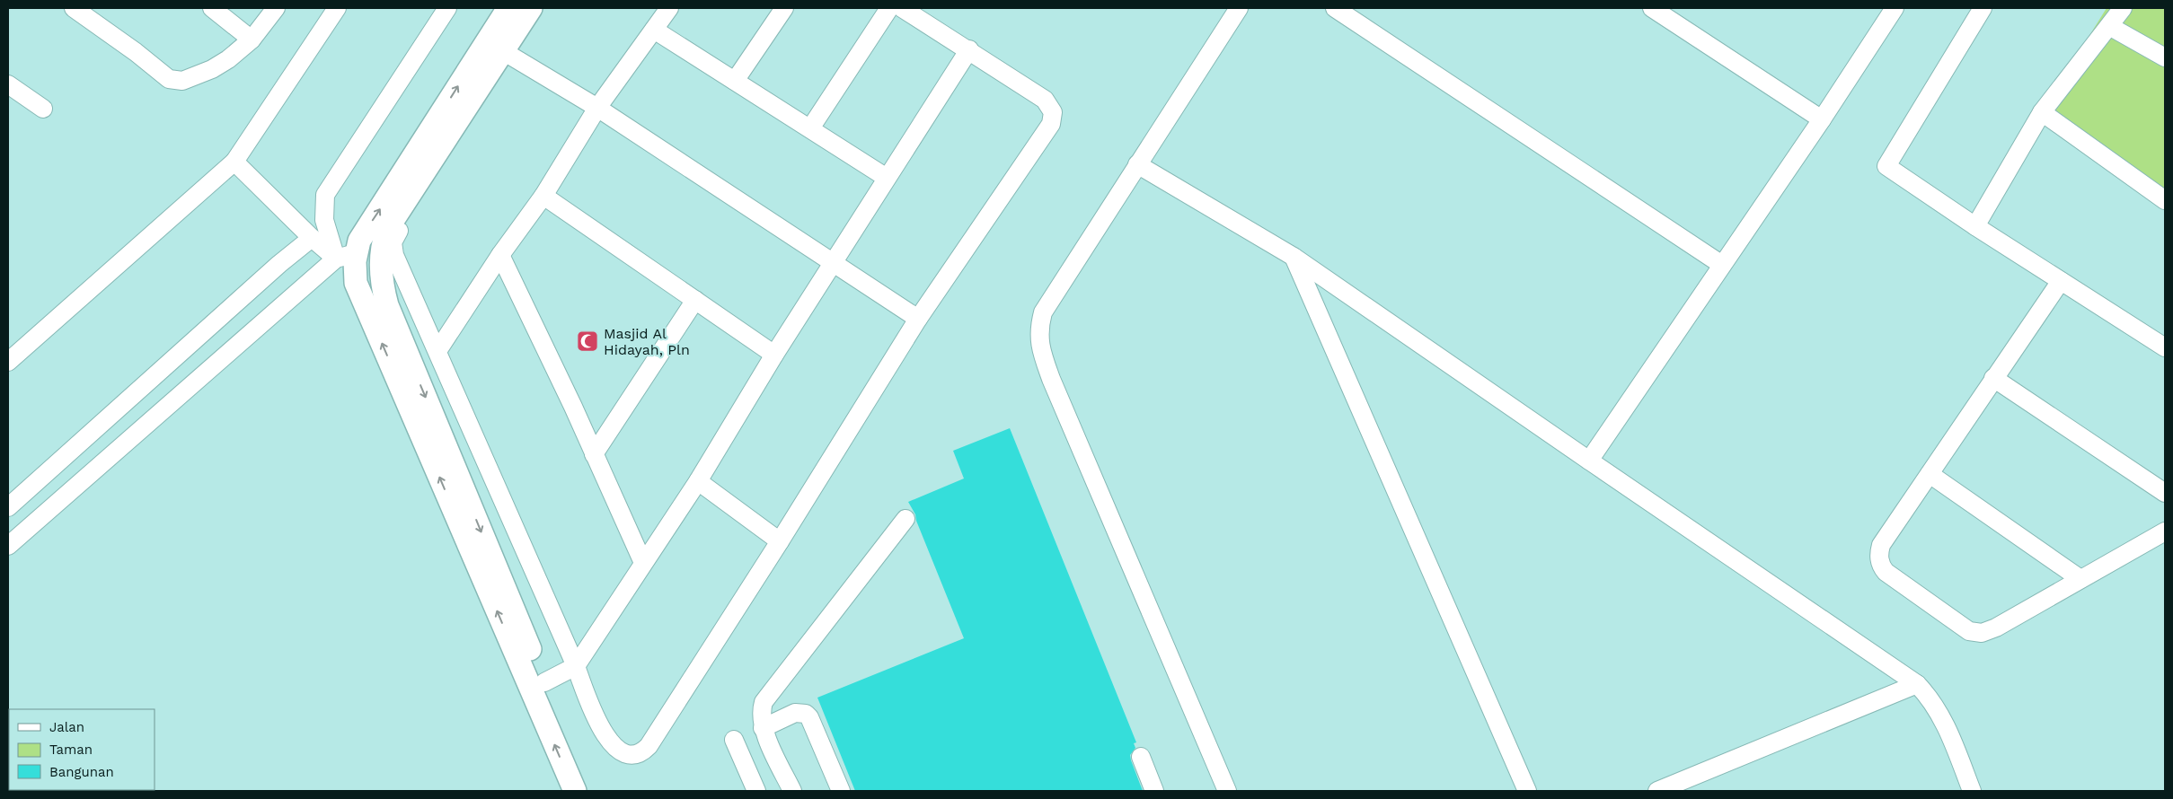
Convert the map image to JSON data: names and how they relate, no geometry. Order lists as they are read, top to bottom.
{
  "places": {
    "mosque": ["Masjid Al Hidayah, Pln"]
  },
  "legend": ["Jalan", "Taman", "Bangunan"]
}
